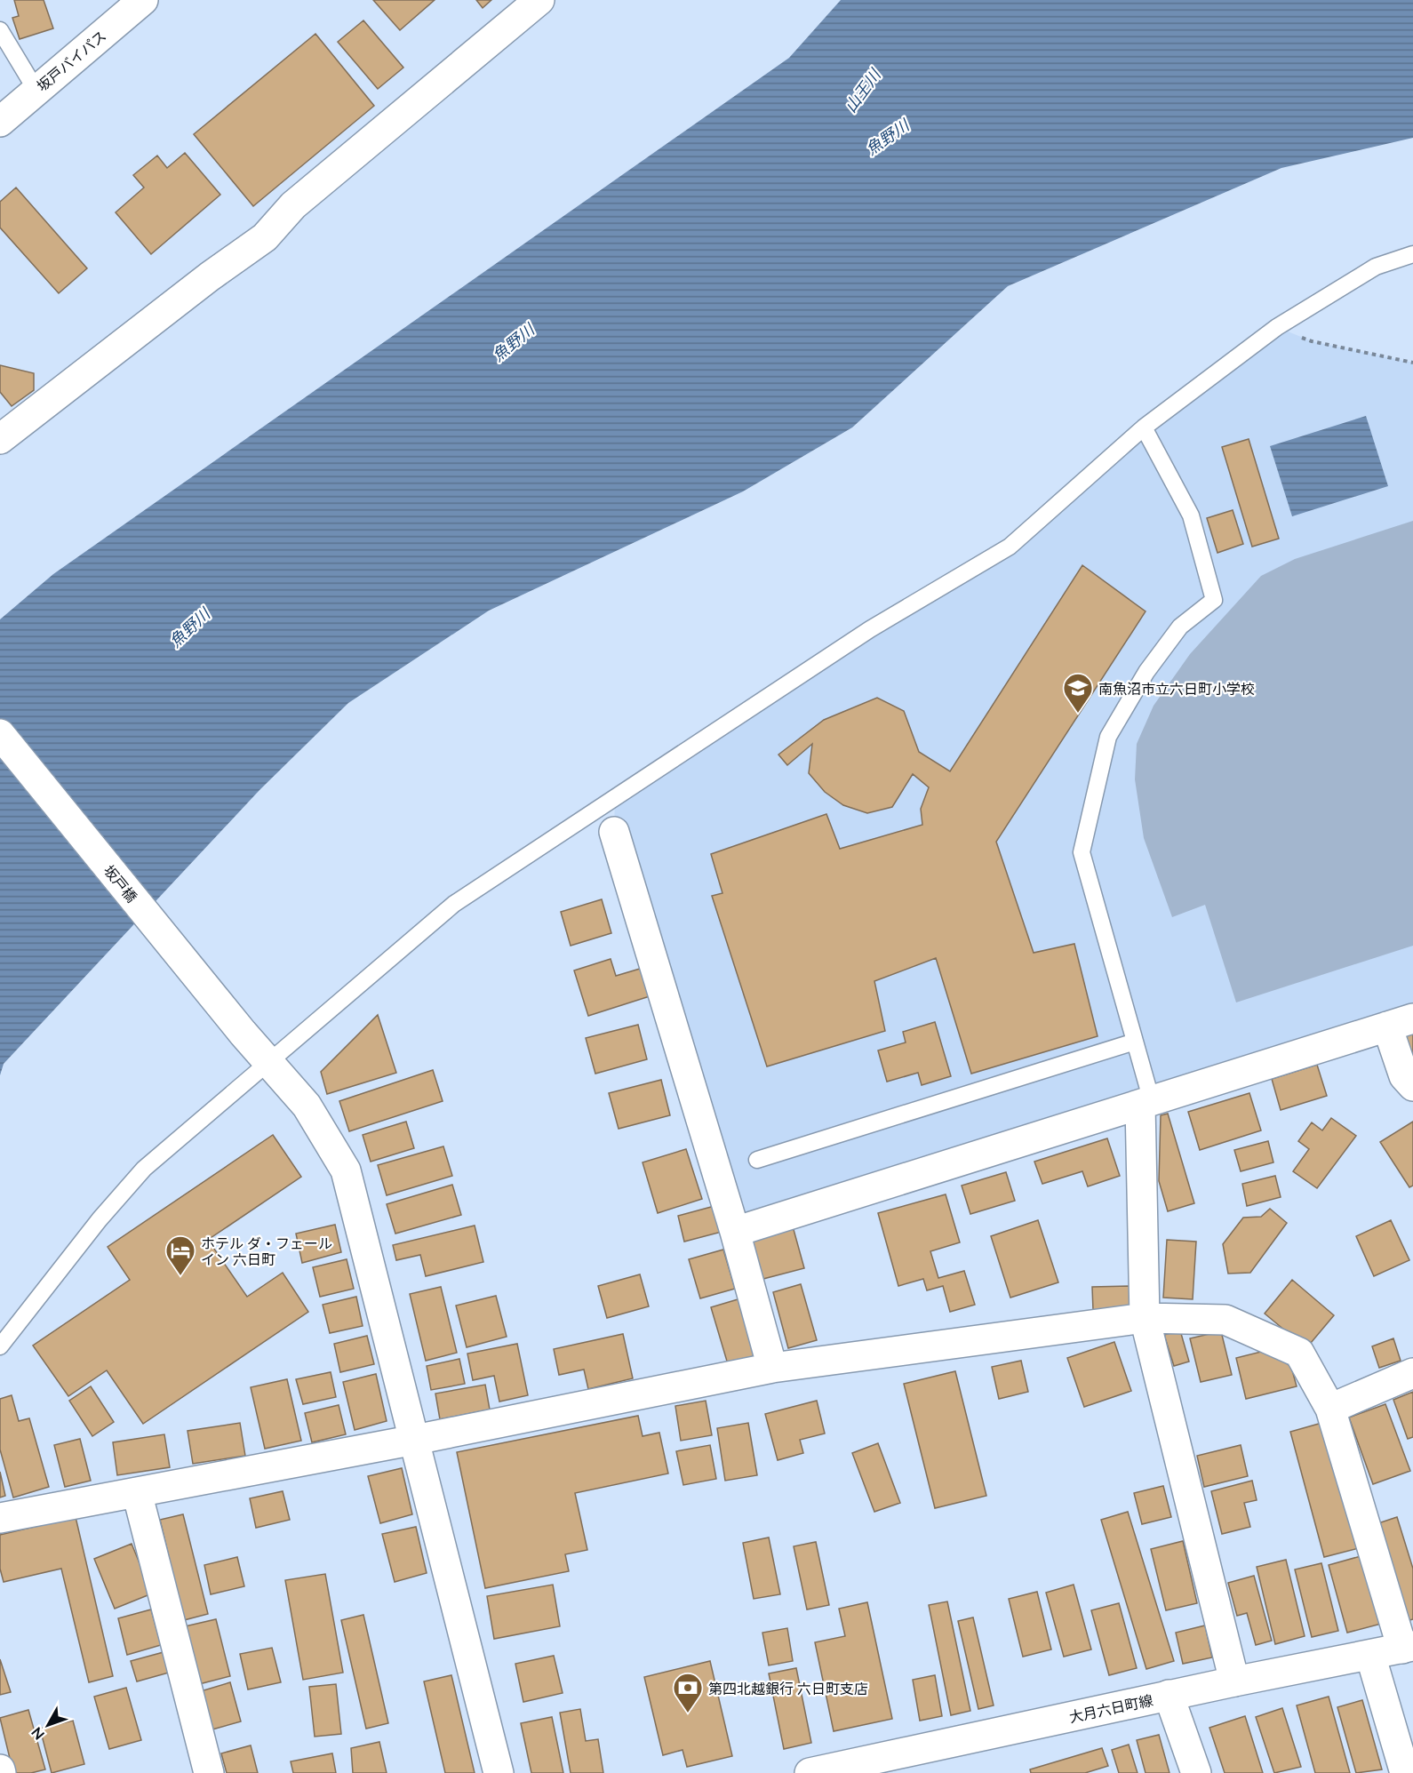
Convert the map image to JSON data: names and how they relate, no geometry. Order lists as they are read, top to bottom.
{
  "streets": {
    "main road": ["坂戸バイパス", "坂戸橋", "大月六日町線"]
  },
  "water": ["山王川", "魚野川"],
  "places": {
    "school or university": ["南魚沼市立六日町小学校"],
    "hotel": ["ホテル ダ・フェール イン 六日町"],
    "bank": ["第四北越銀行 六日町支店"]
  },
  "north": "bottom left"
}
